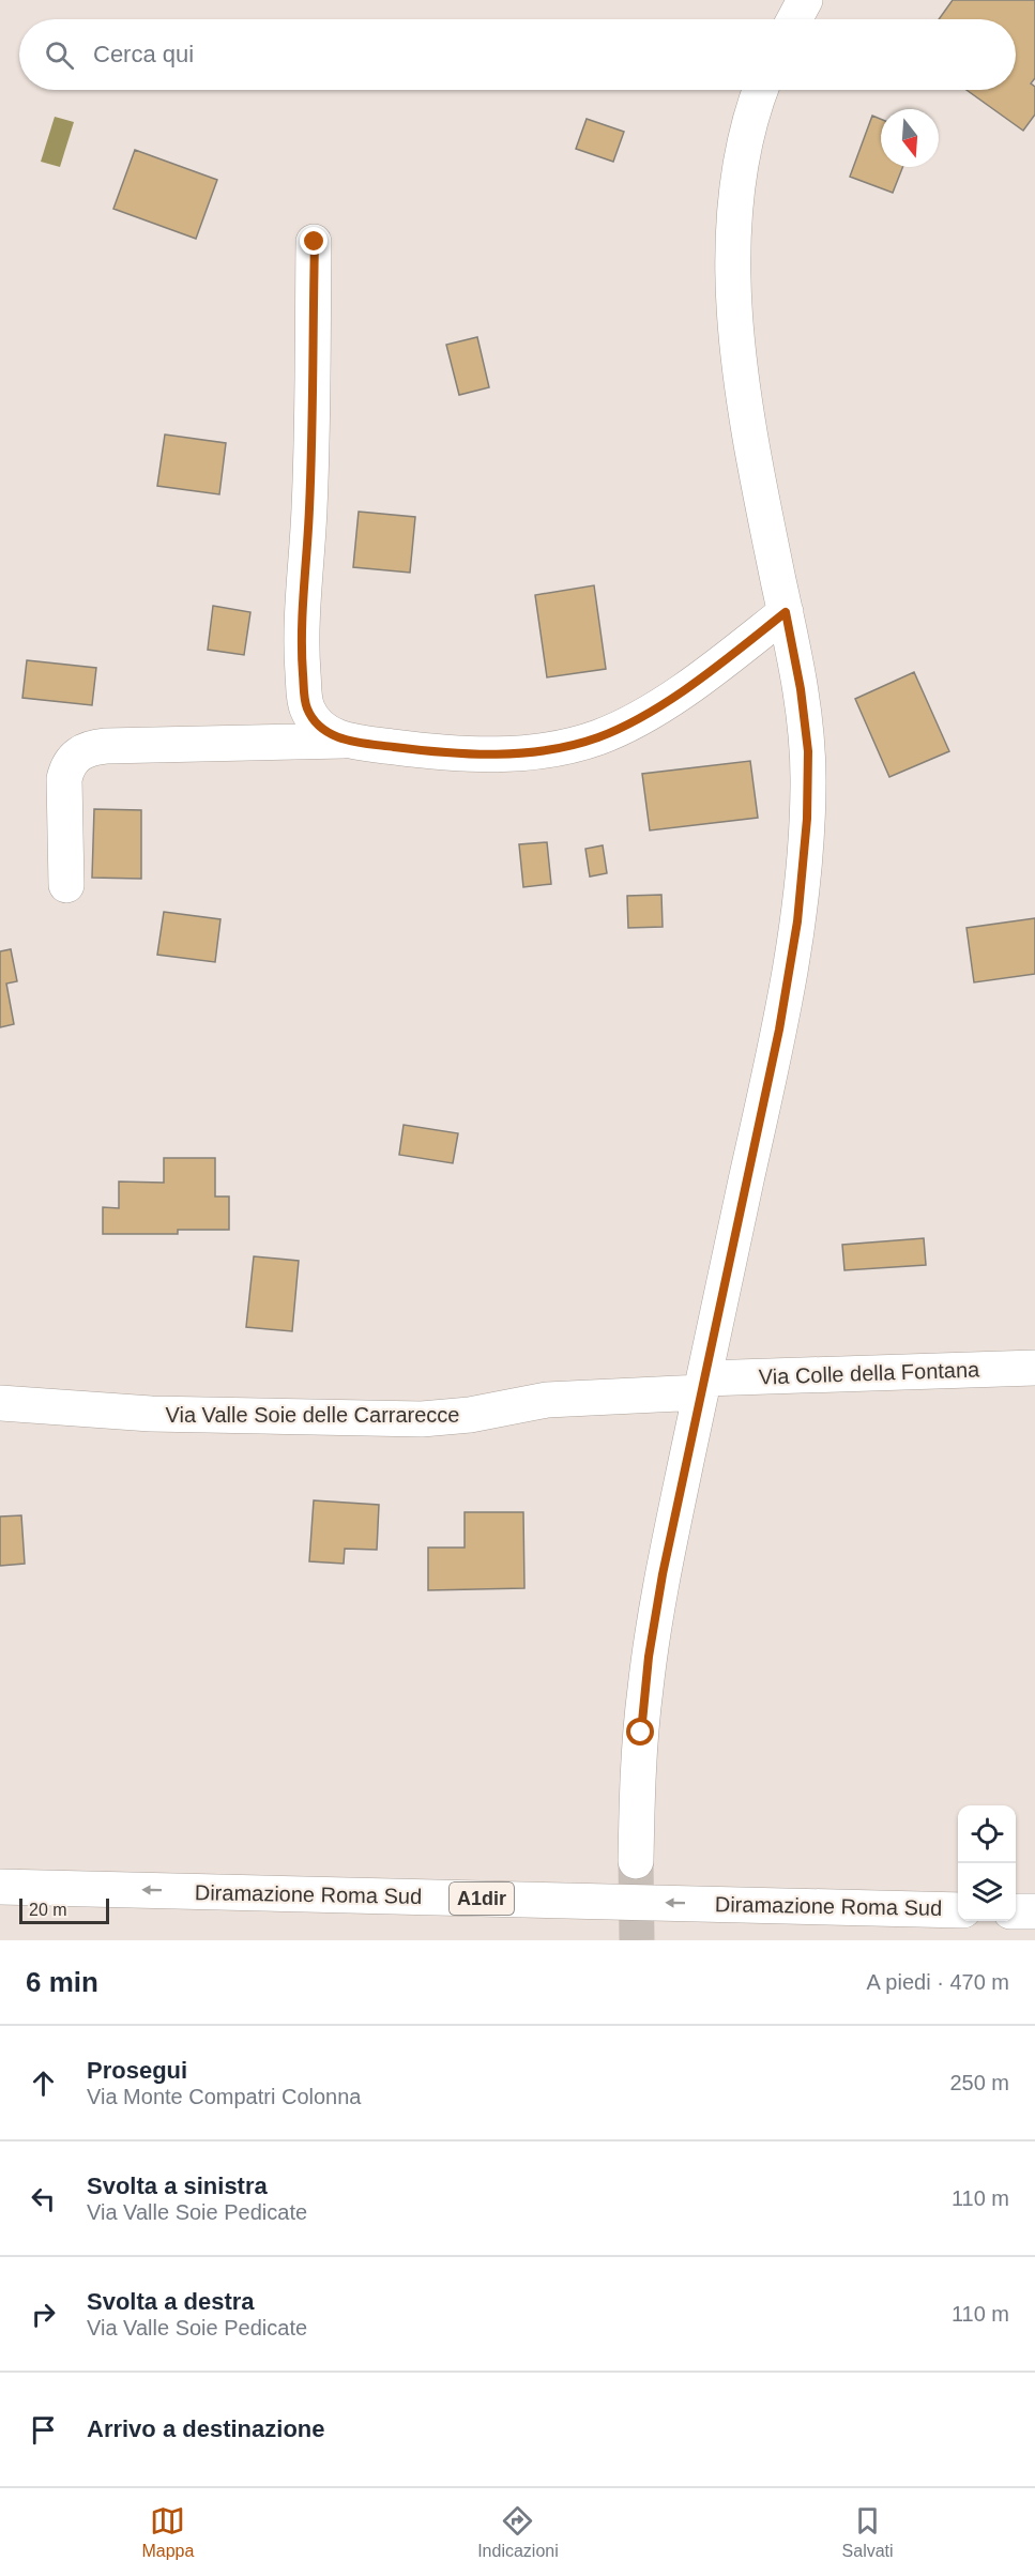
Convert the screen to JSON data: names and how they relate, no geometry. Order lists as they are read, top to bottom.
{
  "streets": {
    "main road": [
      "Via Colle della Fontana",
      "Via Valle Soie delle Carrarecce",
      "Diramazione Roma Sud",
      "A1dir"
    ]
  },
  "crossings": [
    ["Via Colle della Fontana", "Via Valle Soie delle Carrarecce"]
  ],
  "one_way": ["Diramazione Roma Sud"],
  "scale_bar": "20 m",
  "north": "bottom",
  "page": {
    "search": "Cerca qui",
    "scale": "20 m",
    "heading": ["6 min", "A piedi · 470 m"],
    "list": [
      ["Prosegui", "Via Monte Compatri Colonna", "250 m"],
      ["Svolta a sinistra", "Via Valle Soie Pedicate", "110 m"],
      ["Svolta a destra", "Via Valle Soie Pedicate", "110 m"],
      "Arrivo a destinazione"
    ],
    "nav": ["Mappa", "Indicazioni", "Salvati"]
  }
}
